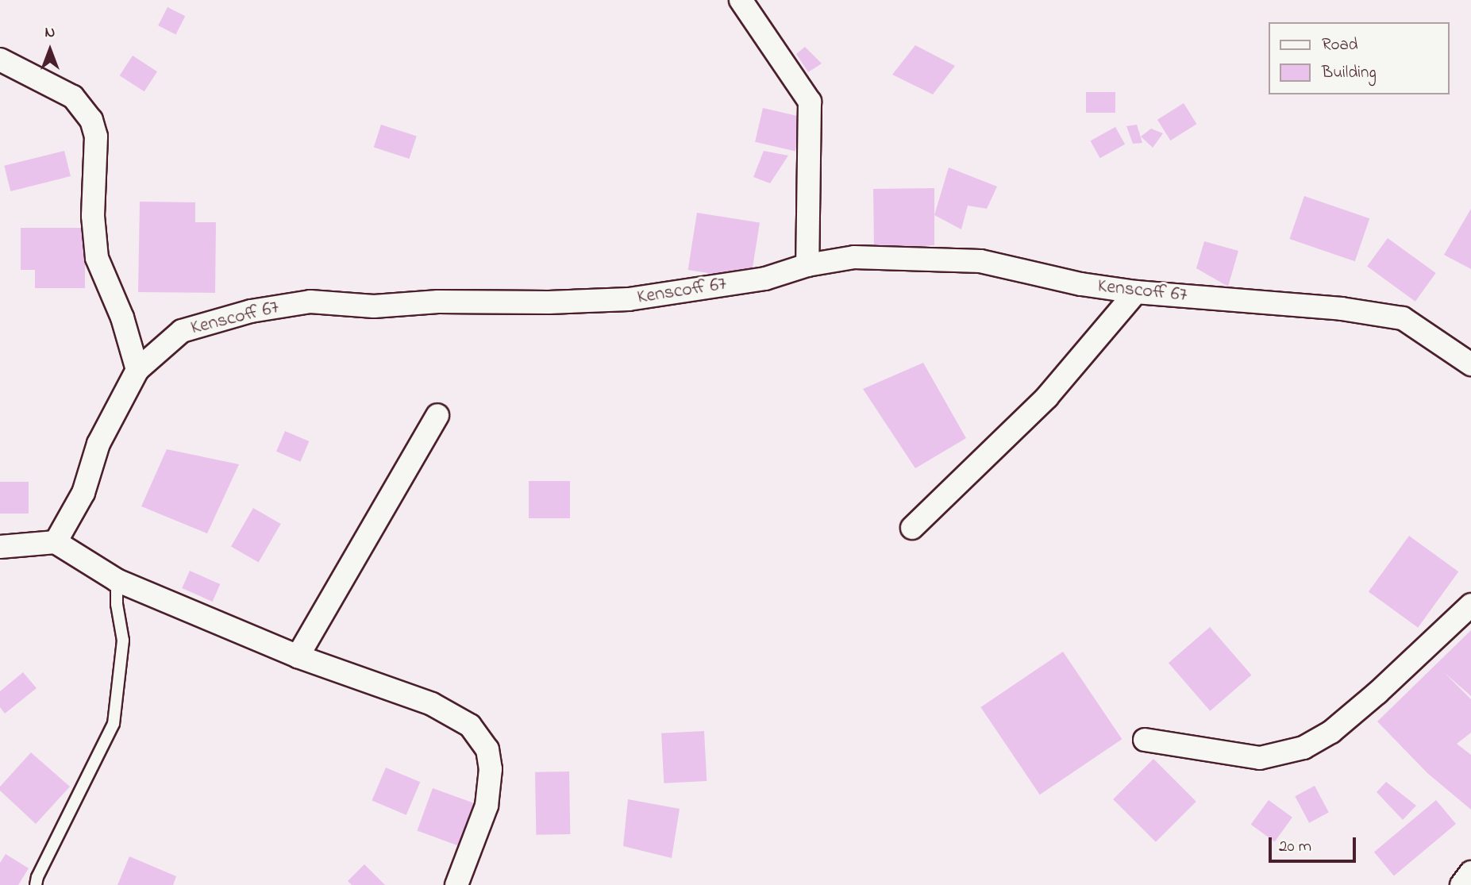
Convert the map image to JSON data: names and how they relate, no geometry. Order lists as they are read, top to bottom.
{
  "streets": {
    "street": ["Kenscoff 67"]
  },
  "legend": ["Road", "Building"],
  "scale_bar": "20 m",
  "north": "top"
}
